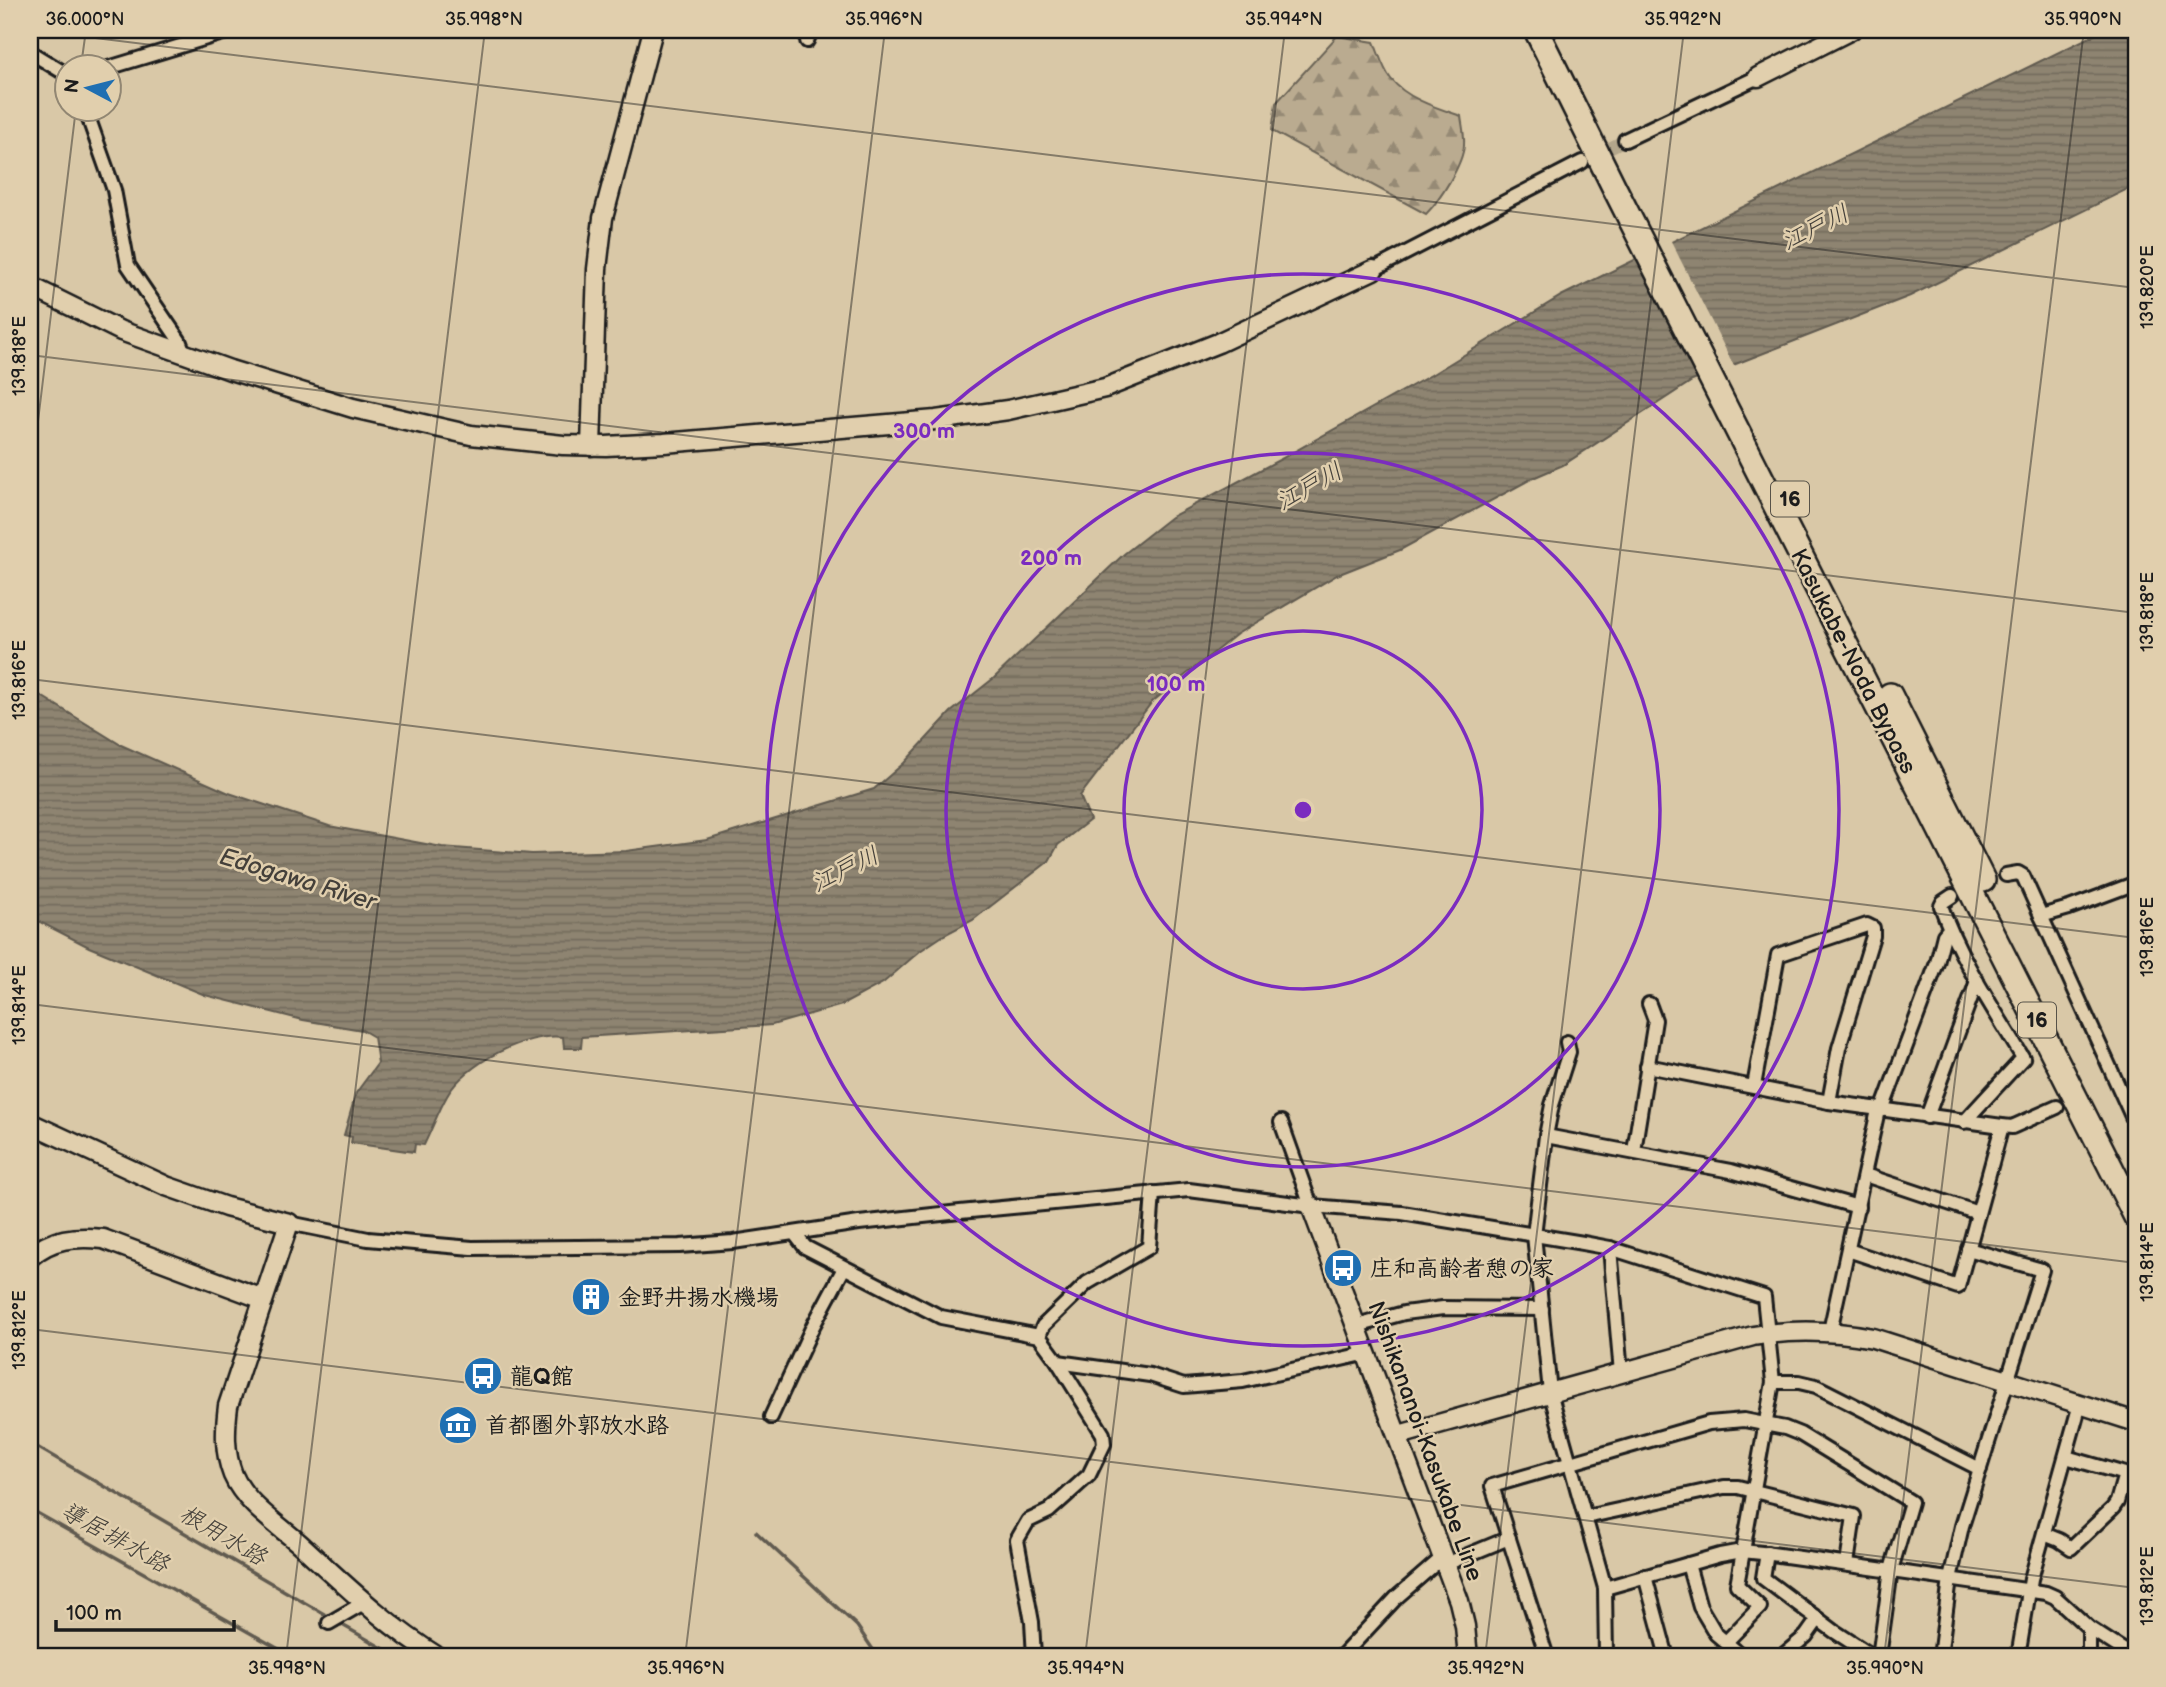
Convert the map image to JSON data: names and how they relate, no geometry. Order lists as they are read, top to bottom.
{
  "streets": {
    "highway": ["16", "Kasukabe-Noda Bypass"],
    "street": ["Nishikananoi-Kasukabe Line"]
  },
  "water": [
    "江戸川",
    "Edogawa River",
    "根用水路",
    "導居排水路"
  ],
  "places": {
    "bus stop": ["庄和高齢者憩の家", "龍Q館"],
    "building": ["金野井揚水機場"],
    "museum": ["首都圏外郭放水路"]
  },
  "scale_bar": "100 m",
  "north": "left",
  "coordinates": [
    "36.000°N",
    "35.998°N",
    "35.996°N",
    "35.994°N",
    "35.992°N",
    "35.990°N",
    "139.820°E",
    "139.818°E",
    "139.816°E",
    "139.814°E",
    "139.812°E"
  ],
  "rings": ["300 m", "200 m", "100 m"]
}
